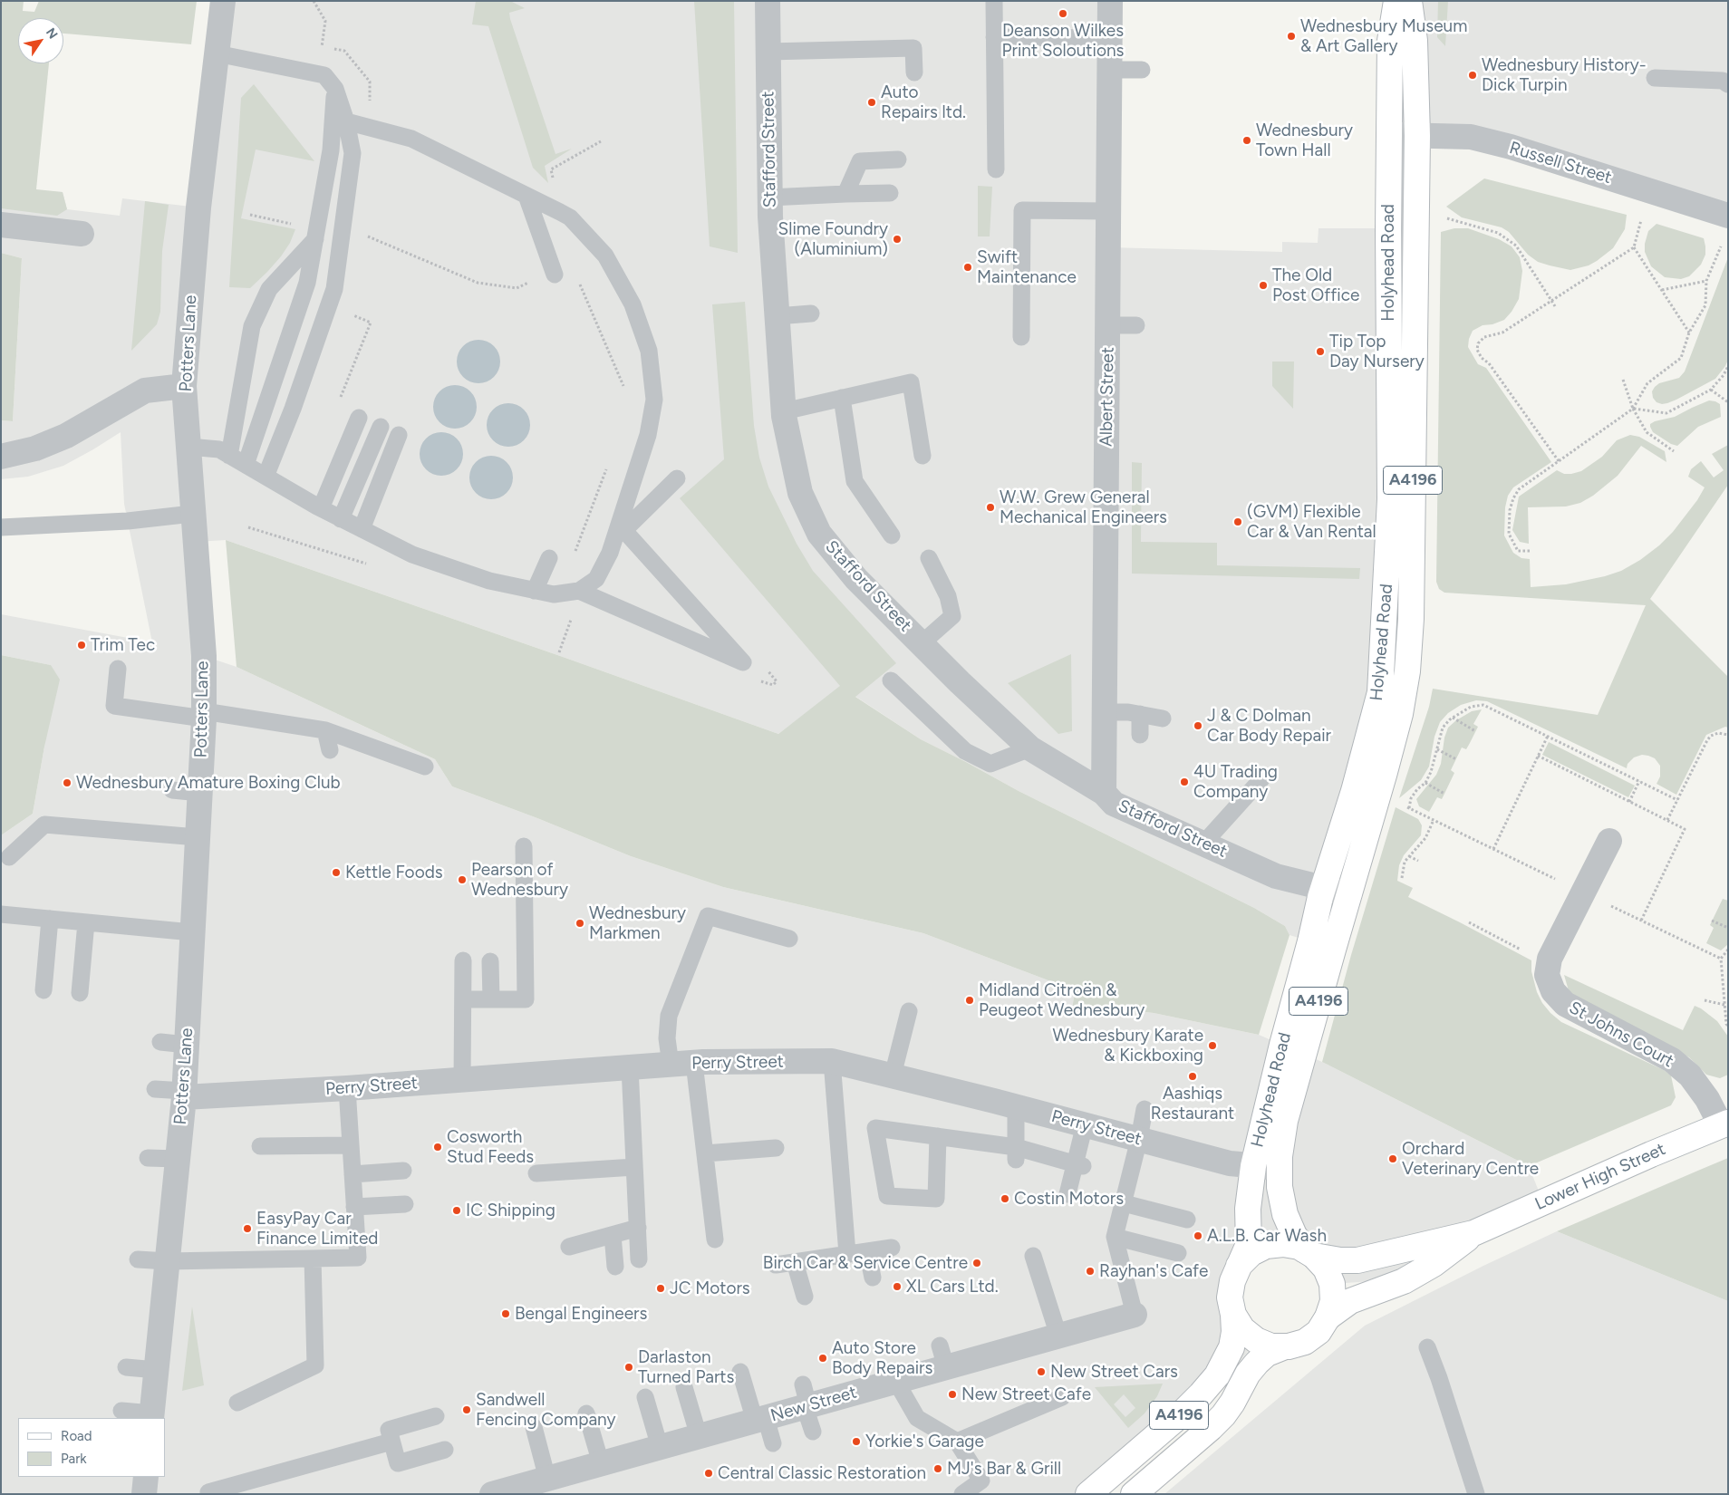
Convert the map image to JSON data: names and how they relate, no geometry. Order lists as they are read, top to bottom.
{
  "streets": {
    "main road": ["Holyhead Road", "A4196", "Lower High Street"],
    "street": [
      "Stafford Street",
      "Russell Street",
      "Potters Lane",
      "Albert Street",
      "St Johns Court",
      "Perry Street",
      "New Street"
    ]
  },
  "crossings": [
    ["Stafford Street", "Holyhead Road"],
    ["Stafford Street", "Albert Street"],
    ["Russell Street", "Holyhead Road"],
    ["Holyhead Road", "Perry Street"],
    ["Holyhead Road", "Lower High Street"],
    ["Potters Lane", "Perry Street"],
    ["St Johns Court", "Lower High Street"]
  ],
  "places": [
    "Deanson Wilkes Print Soloutions",
    "Wednesbury Museum & Art Gallery",
    "Wednesbury History- Dick Turpin",
    "Auto Repairs ltd.",
    "Wednesbury Town Hall",
    "Slime Foundry (Aluminium)",
    "Swift Maintenance",
    "The Old Post Office",
    "Tip Top Day Nursery",
    "W.W. Grew General Mechanical Engineers",
    "(GVM) Flexible Car & Van Rental",
    "Trim Tec",
    "J & C Dolman Car Body Repair",
    "4U Trading Company",
    "Wednesbury Amature Boxing Club",
    "Kettle Foods",
    "Pearson of Wednesbury",
    "Wednesbury Markmen",
    "Midland Citroën & Peugeot Wednesbury",
    "Wednesbury Karate & Kickboxing",
    "Aashiqs Restaurant",
    "Cosworth Stud Feeds",
    "Orchard Veterinary Centre",
    "Costin Motors",
    "IC Shipping",
    "EasyPay Car Finance Limited",
    "A.L.B. Car Wash",
    "Birch Car & Service Centre",
    "Rayhan's Cafe",
    "XL Cars Ltd.",
    "JC Motors",
    "Bengal Engineers",
    "Auto Store Body Repairs",
    "Darlaston Turned Parts",
    "New Street Cars",
    "New Street Cafe",
    "Sandwell Fencing Company",
    "Yorkie's Garage",
    "MJ's Bar & Grill",
    "Central Classic Restoration"
  ],
  "legend": ["Road", "Park"],
  "north": "top right"
}
